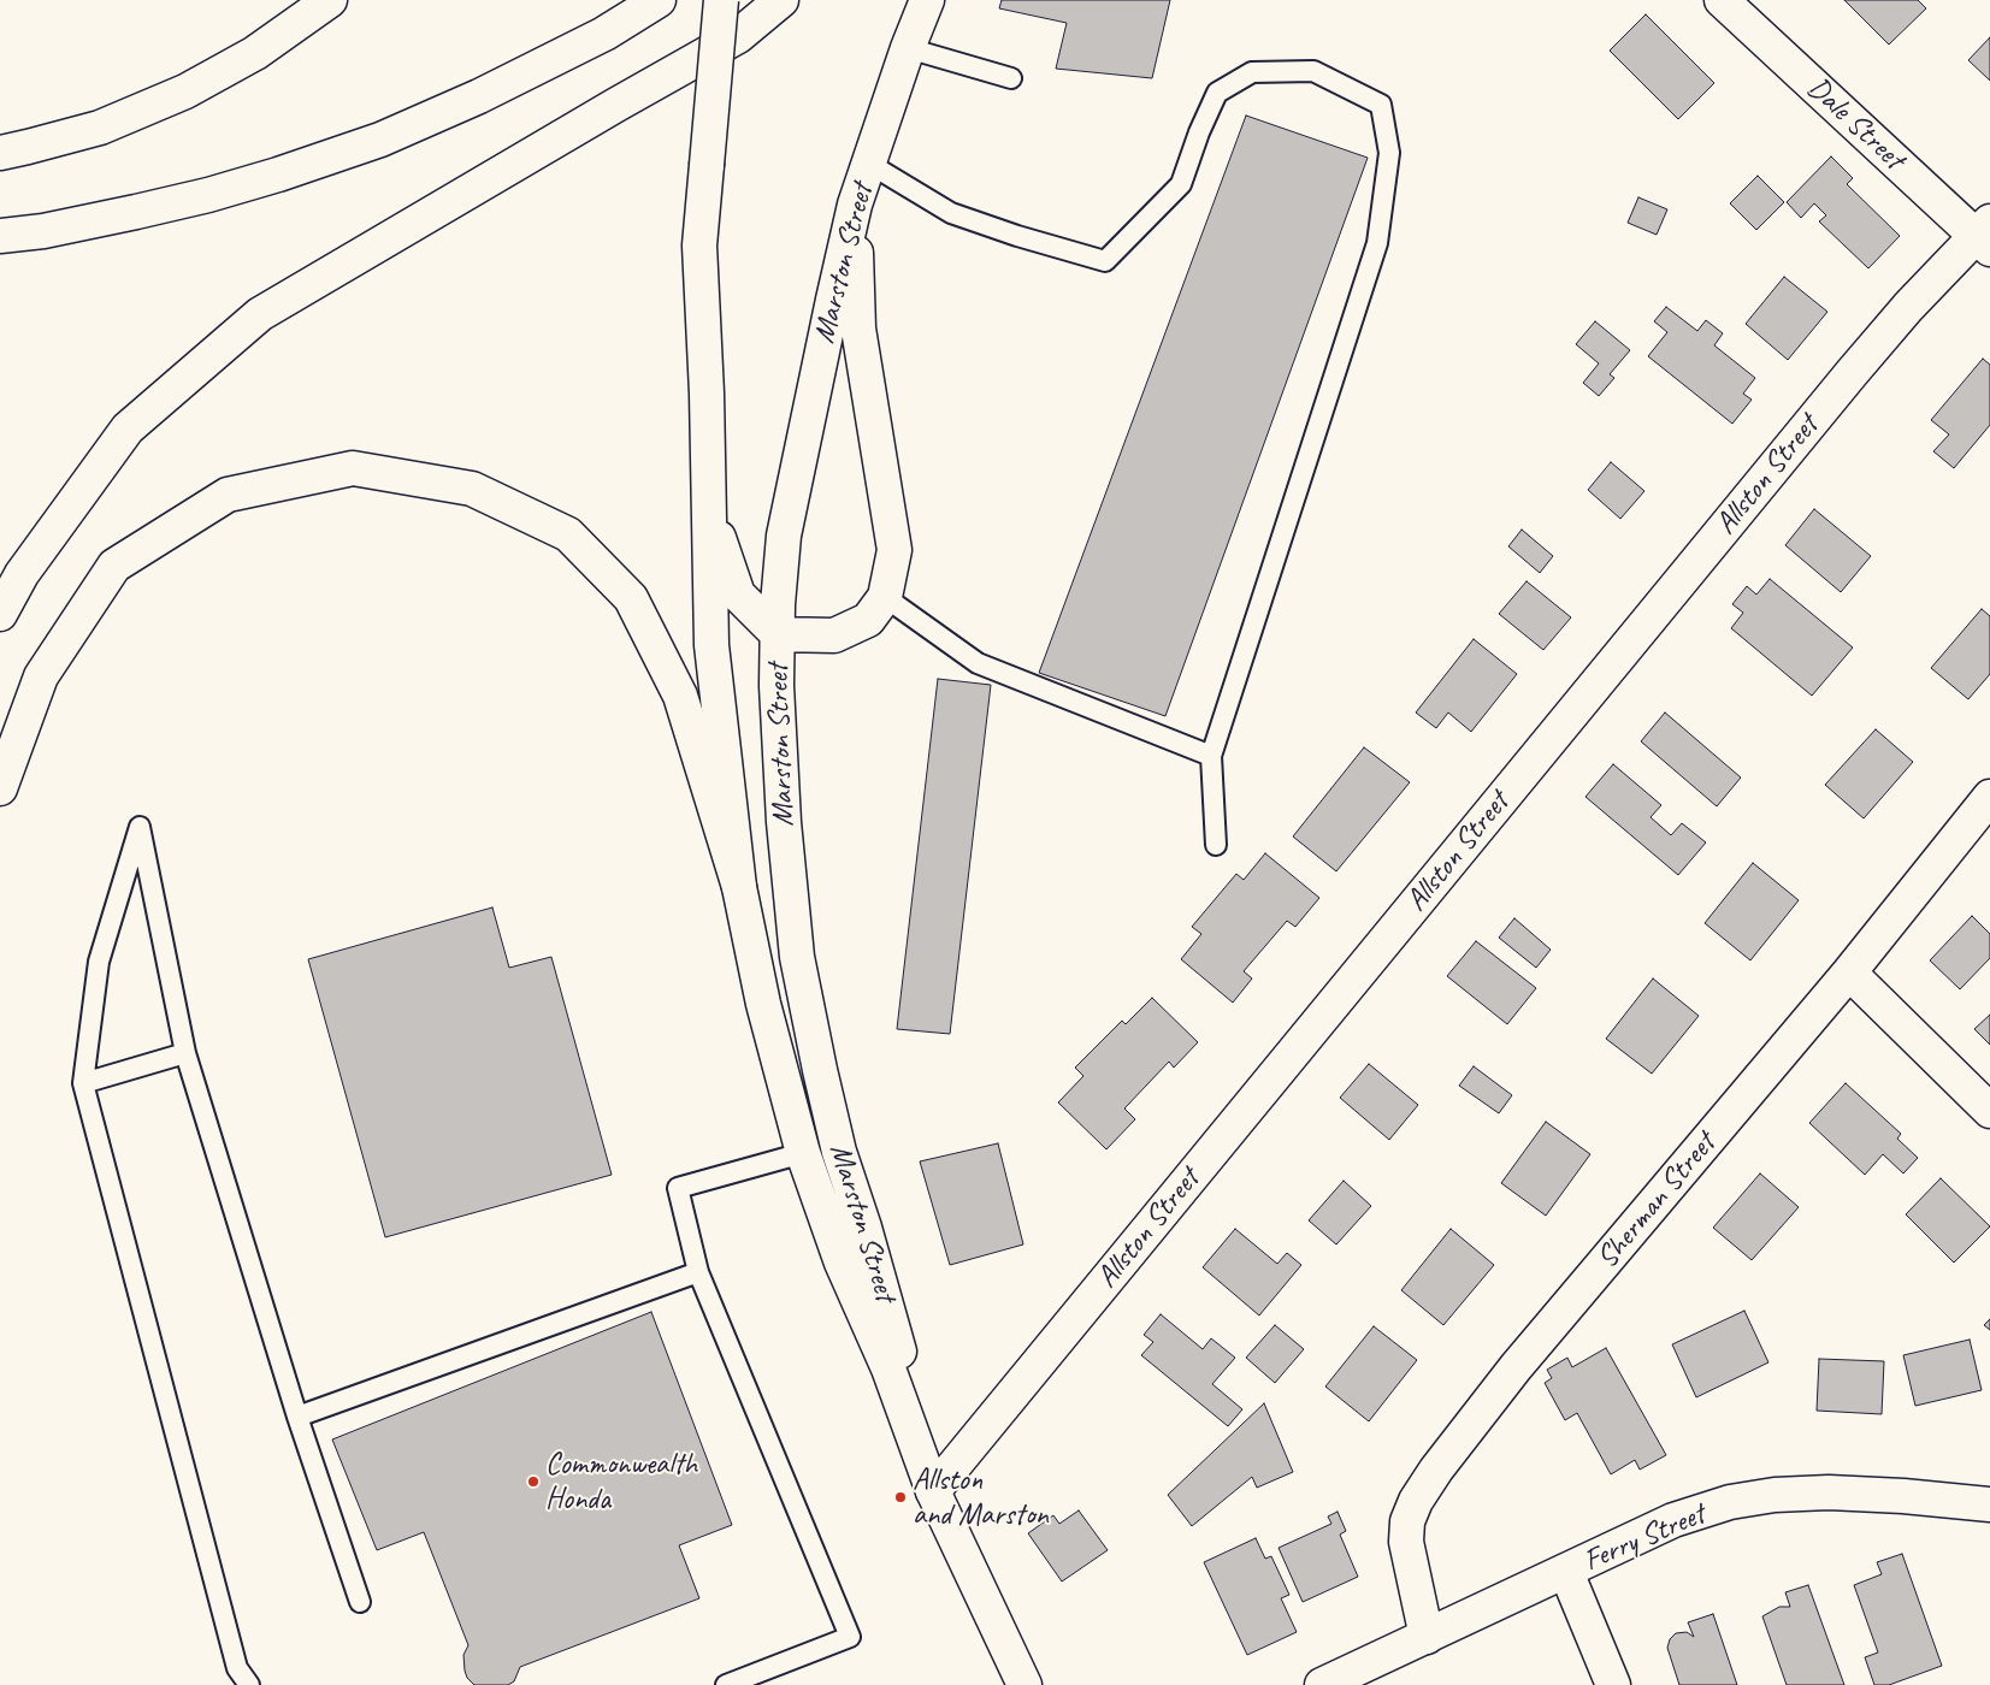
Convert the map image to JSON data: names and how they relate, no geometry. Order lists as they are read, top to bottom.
{
  "streets": {
    "main road": [
      "Dale Street",
      "Marston Street",
      "Allston Street",
      "Sherman Street",
      "Ferry Street"
    ]
  },
  "crossings": [
    ["Dale Street", "Allston Street"],
    ["Marston Street", "Allston Street"],
    ["Sherman Street", "Ferry Street"]
  ],
  "places": ["Commonwealth Honda", "Allston and Marston"]
}
